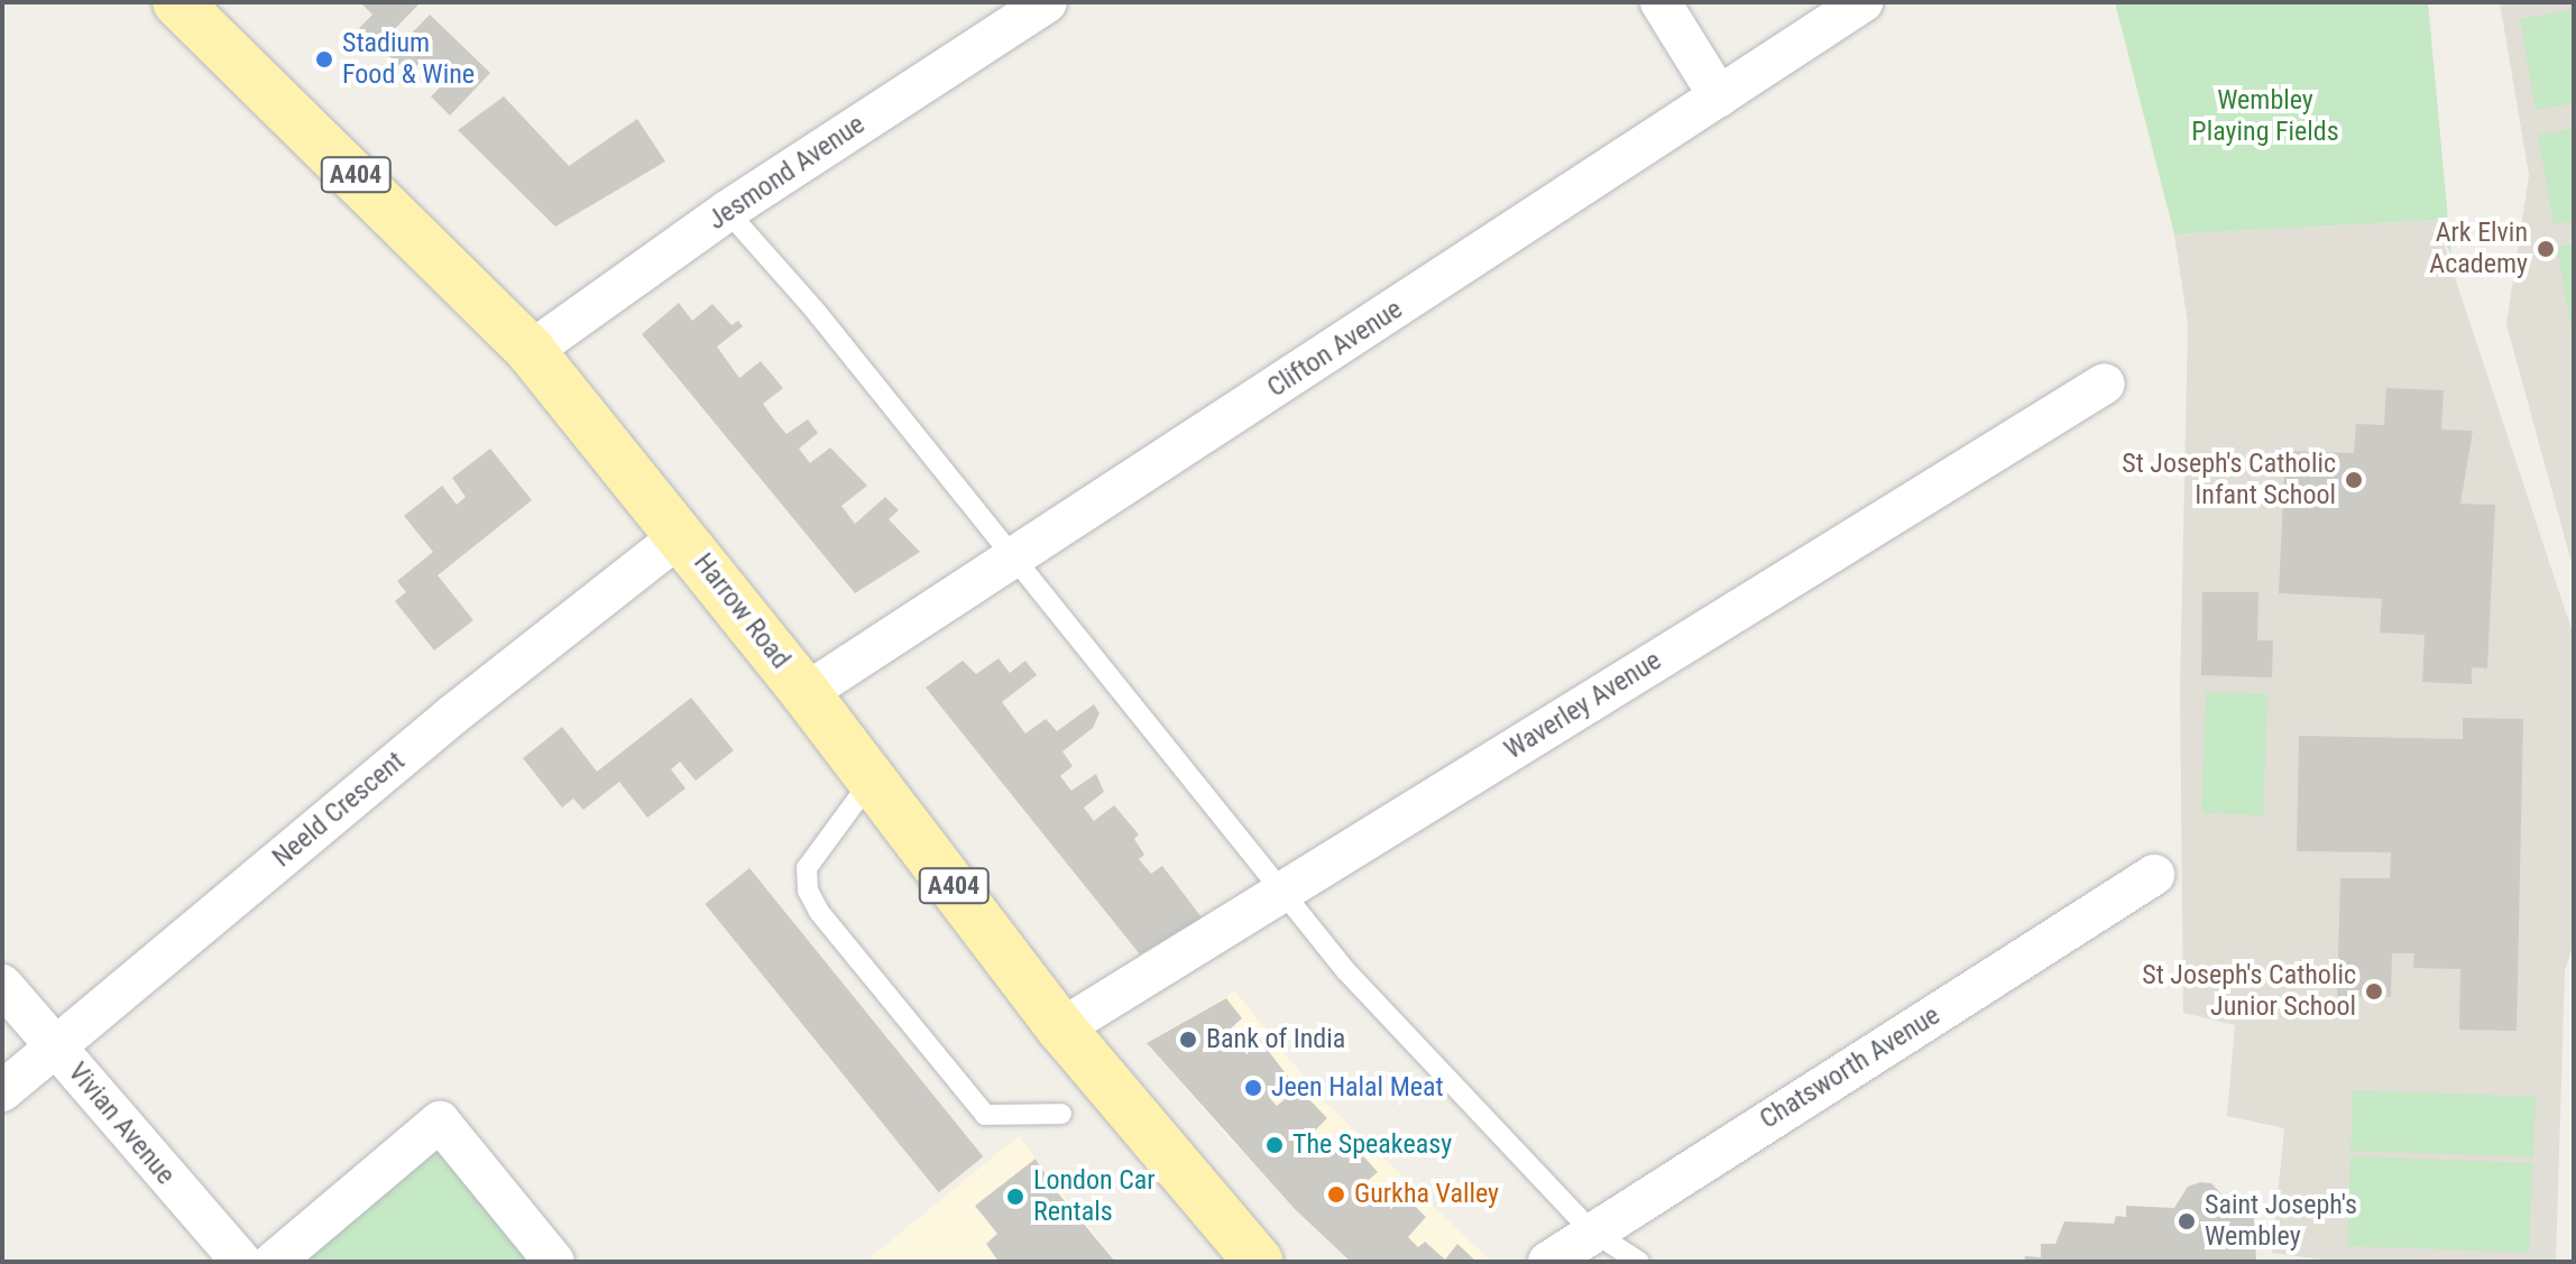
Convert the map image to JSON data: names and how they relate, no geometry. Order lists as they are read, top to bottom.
{
  "streets": {
    "main road": ["A404", "Harrow Road"],
    "street": [
      "Jesmond Avenue",
      "Clifton Avenue",
      "Waverley Avenue",
      "Neeld Crescent",
      "Chatsworth Avenue",
      "Vivian Avenue"
    ]
  },
  "crossings": [
    ["Jesmond Avenue", "Harrow Road"],
    ["Clifton Avenue", "Harrow Road"],
    ["Harrow Road", "Waverley Avenue"],
    ["Harrow Road", "Neeld Crescent"],
    ["Neeld Crescent", "Vivian Avenue"]
  ],
  "parks": ["Wembley Playing Fields"],
  "places": [
    "Stadium Food & Wine",
    "Ark Elvin Academy",
    "St Joseph's Catholic Infant School",
    "St Joseph's Catholic Junior School",
    "Bank of India",
    "Jeen Halal Meat",
    "The Speakeasy",
    "Gurkha Valley",
    "London Car Rentals",
    "Saint Joseph's Wembley"
  ]
}
